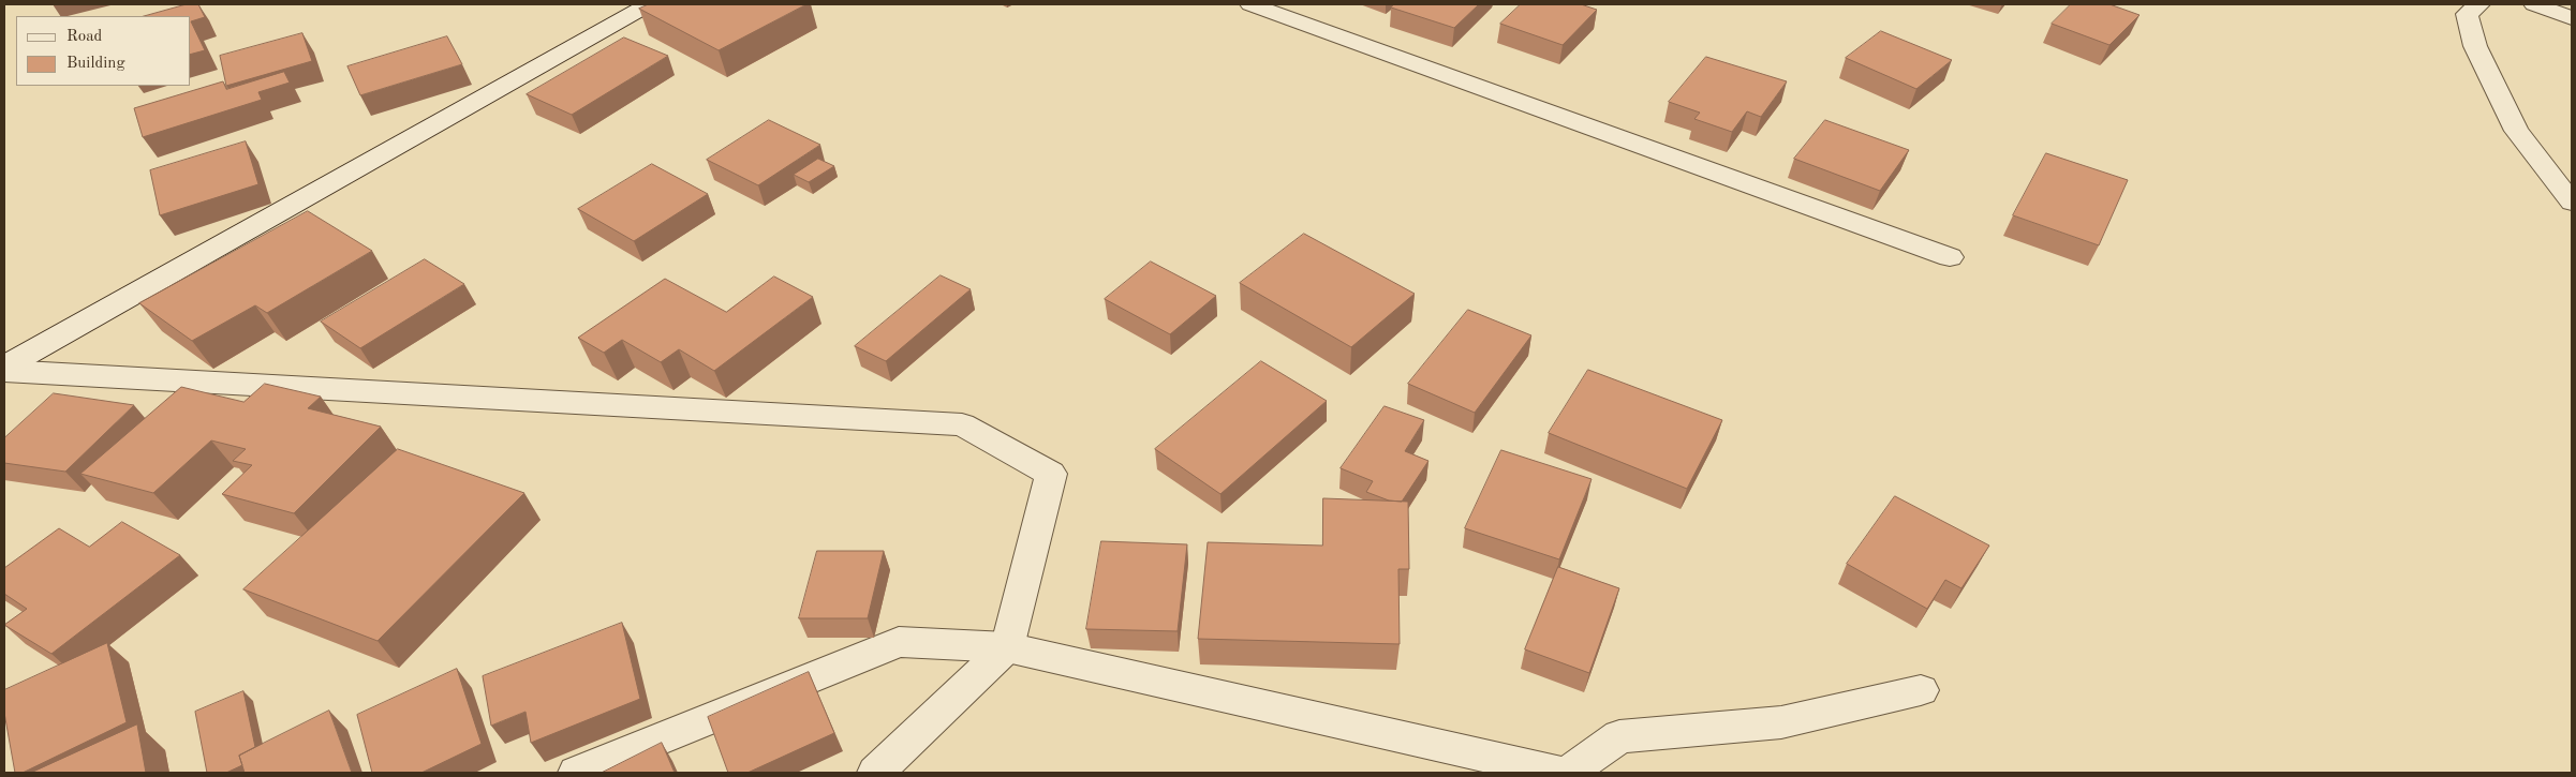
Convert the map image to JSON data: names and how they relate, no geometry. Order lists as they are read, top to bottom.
{
  "legend": ["Road", "Building"]
}
